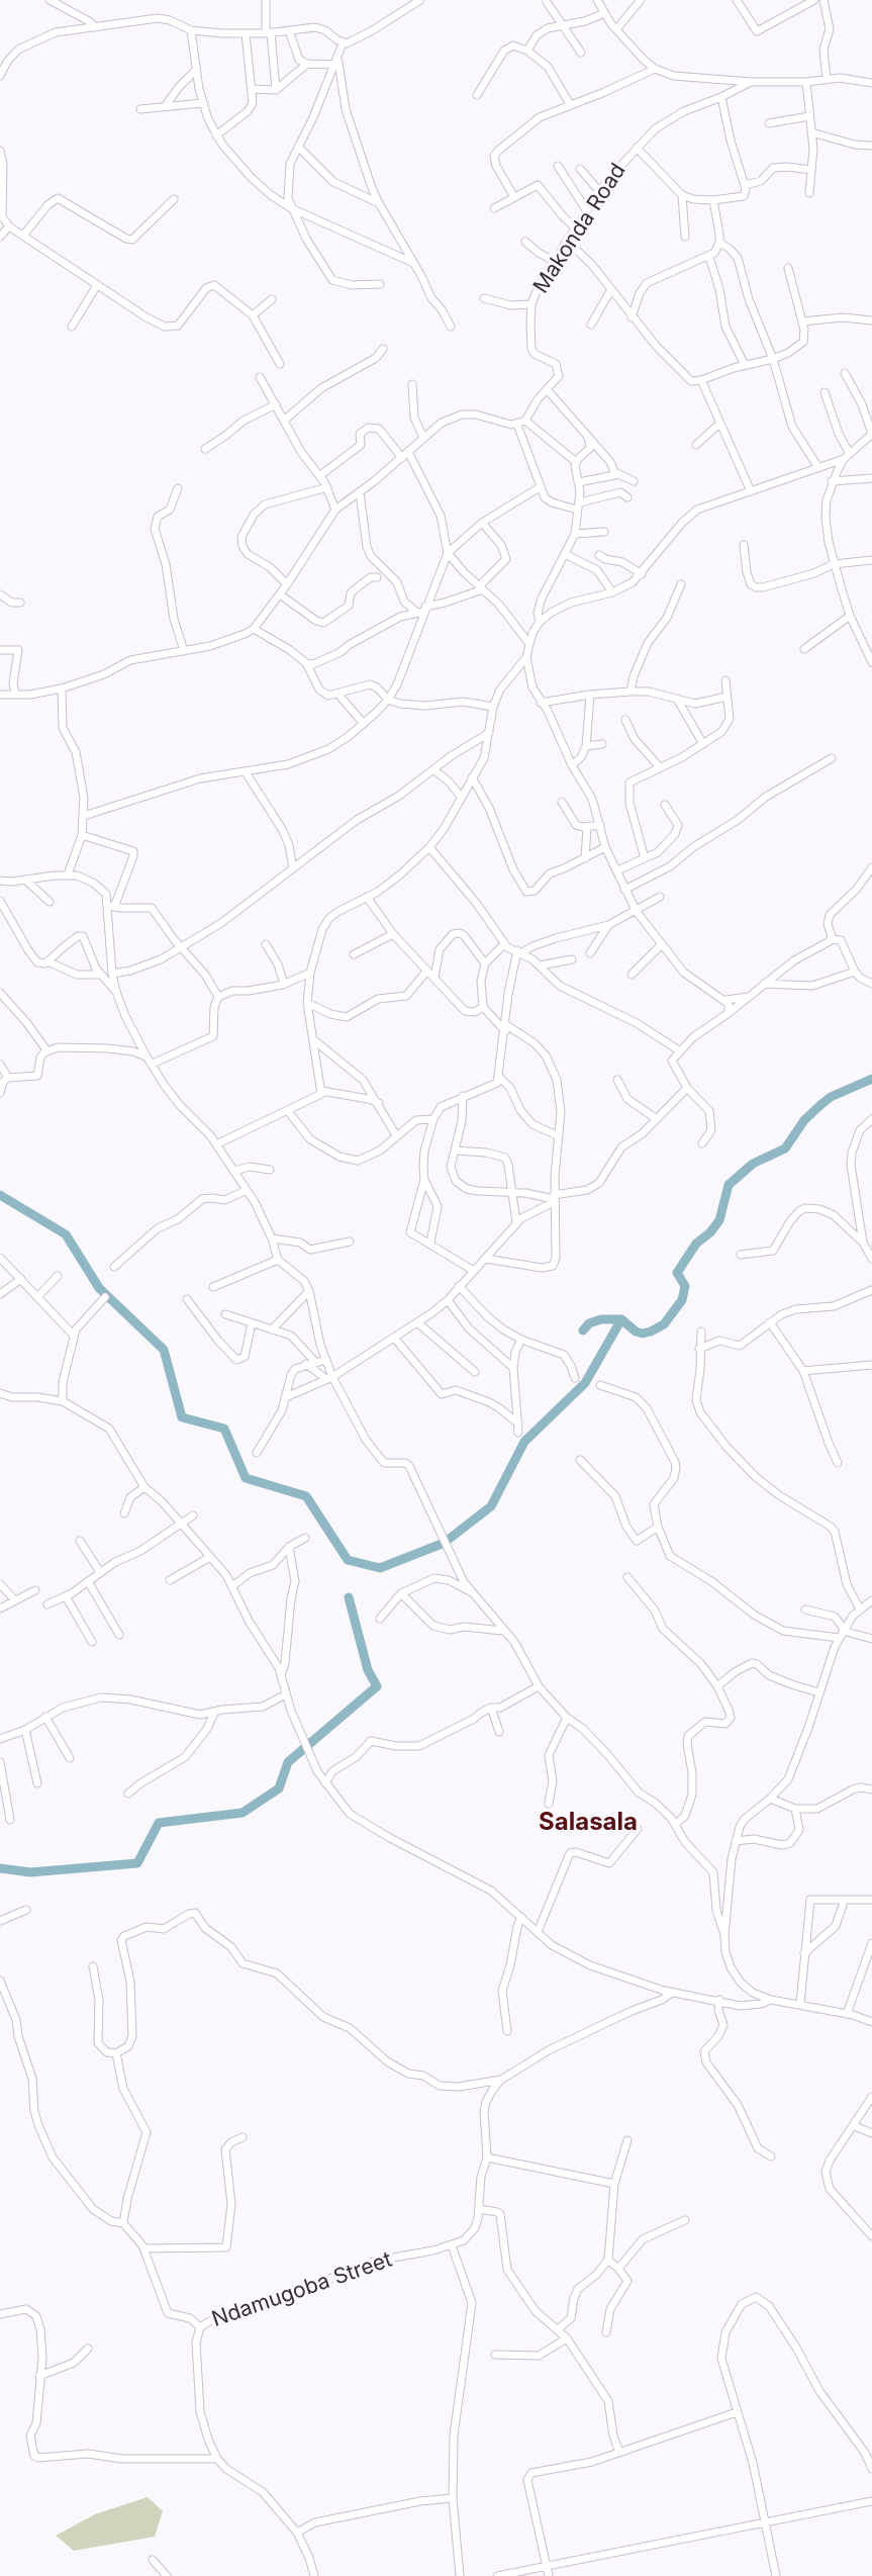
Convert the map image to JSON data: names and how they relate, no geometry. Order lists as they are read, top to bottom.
{
  "streets": {
    "street": ["Makonda Road", "Ndamugoba Street"]
  },
  "districts": ["Salasala"]
}
